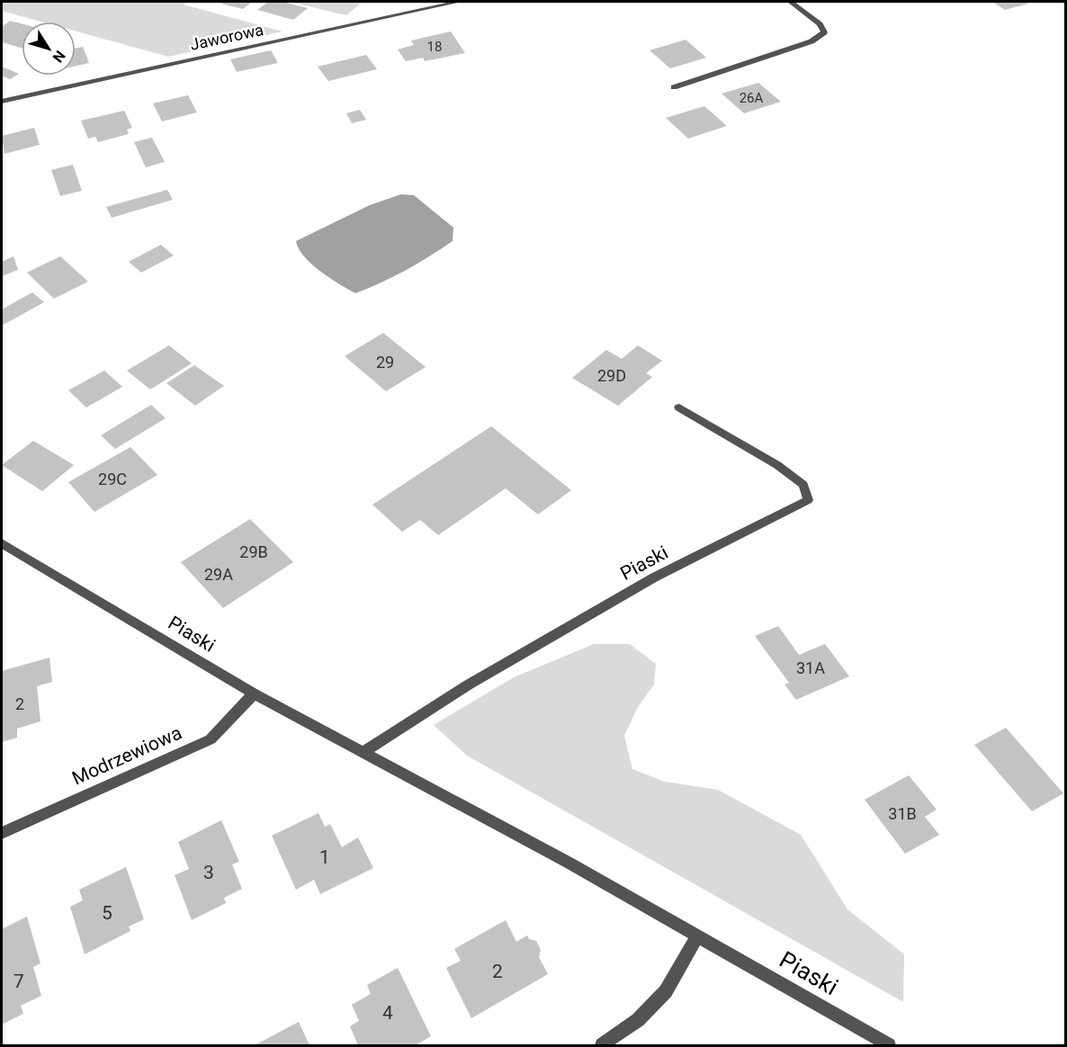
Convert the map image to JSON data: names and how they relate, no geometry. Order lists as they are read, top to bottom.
{
  "streets": {
    "street": ["Jaworowa", "Piaski", "Modrzewiowa"]
  },
  "crossings": [
    ["Piaski", "Modrzewiowa"]
  ],
  "house_numbers": [
    "18",
    "26A",
    "29",
    "29D",
    "29C",
    "29B",
    "29A",
    "31A",
    "2",
    "31B",
    "1",
    "3",
    "5",
    "2",
    "7",
    "4"
  ],
  "north": "bottom right"
}
